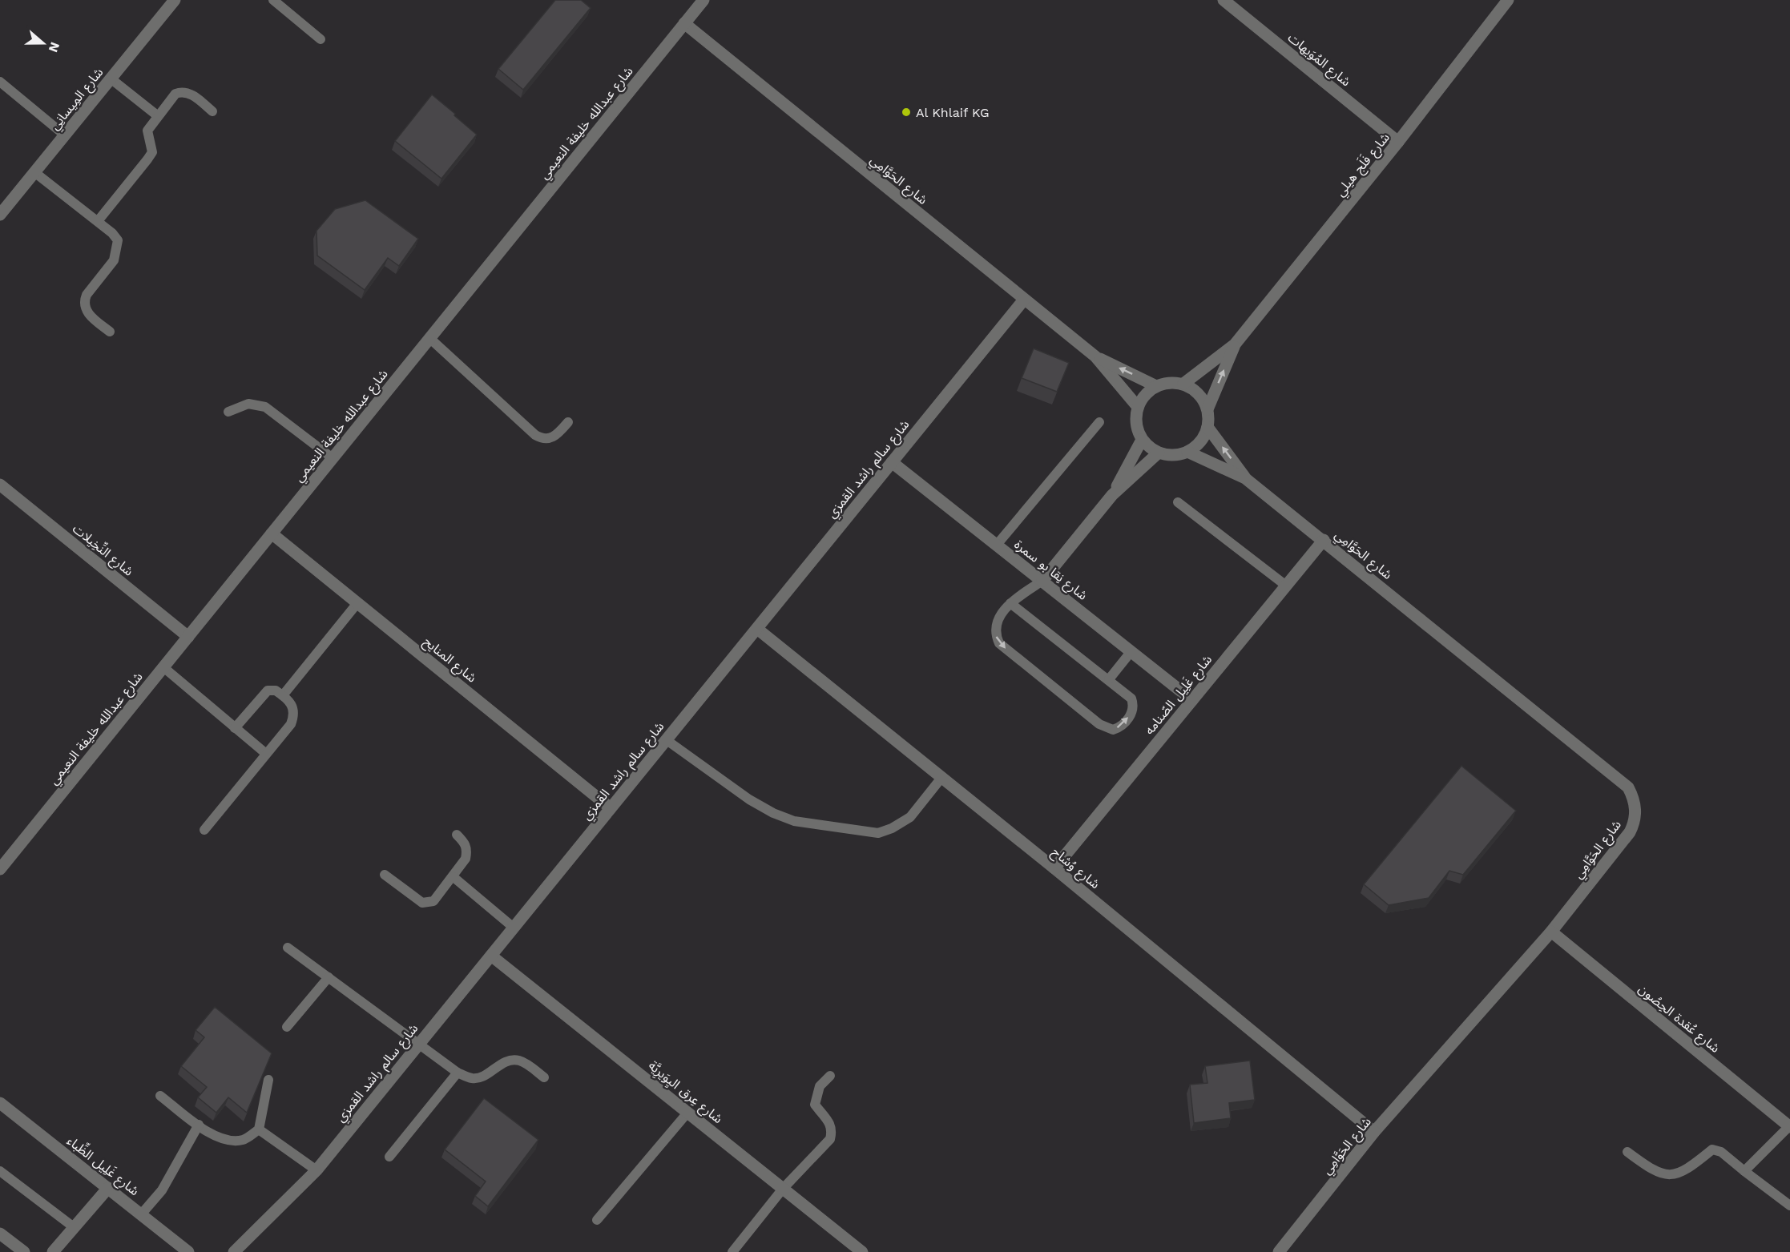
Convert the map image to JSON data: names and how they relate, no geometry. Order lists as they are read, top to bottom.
{
  "streets": {
    "street": [
      "شارع المُوَيهات",
      "شارع المِيسانِي",
      "شارع عبدالله خليفة النعيمي",
      "شارع فَلَج هيلي",
      "شارع الحَوَّامِي",
      "شارع سالم راشد القمزي",
      "شارع النِّخِيلات",
      "شارع نِقا بو سمرة",
      "شارع المنايح",
      "شارع غَلِيل الصّنامه",
      "شارع وُشاح",
      "شارع عُقدة الحِصُون",
      "شارع عِرق اليِوَيرِيَّة",
      "شارع غَلِيل الظِّباء"
    ]
  },
  "crossings": [
    ["شارع المُوَيهات", "شارع فَلَج هيلي"],
    ["شارع عبدالله خليفة النعيمي", "شارع الحَوَّامِي"],
    ["شارع عبدالله خليفة النعيمي", "شارع النِّخِيلات"],
    ["شارع عبدالله خليفة النعيمي", "شارع المنايح"],
    ["شارع فَلَج هيلي", "شارع الحَوَّامِي"],
    ["شارع الحَوَّامِي", "شارع سالم راشد القمزي"],
    ["شارع الحَوَّامِي", "شارع غَلِيل الصّنامه"],
    ["شارع الحَوَّامِي", "شارع وُشاح"],
    ["شارع الحَوَّامِي", "شارع عُقدة الحِصُون"],
    ["شارع سالم راشد القمزي", "شارع نِقا بو سمرة"],
    ["شارع سالم راشد القمزي", "شارع المنايح"],
    ["شارع سالم راشد القمزي", "شارع وُشاح"],
    ["شارع سالم راشد القمزي", "شارع عِرق اليِوَيرِيَّة"],
    ["شارع نِقا بو سمرة", "شارع غَلِيل الصّنامه"],
    ["شارع غَلِيل الصّنامه", "شارع وُشاح"]
  ],
  "places": ["Al Khlaif KG"],
  "north": "right"
}
